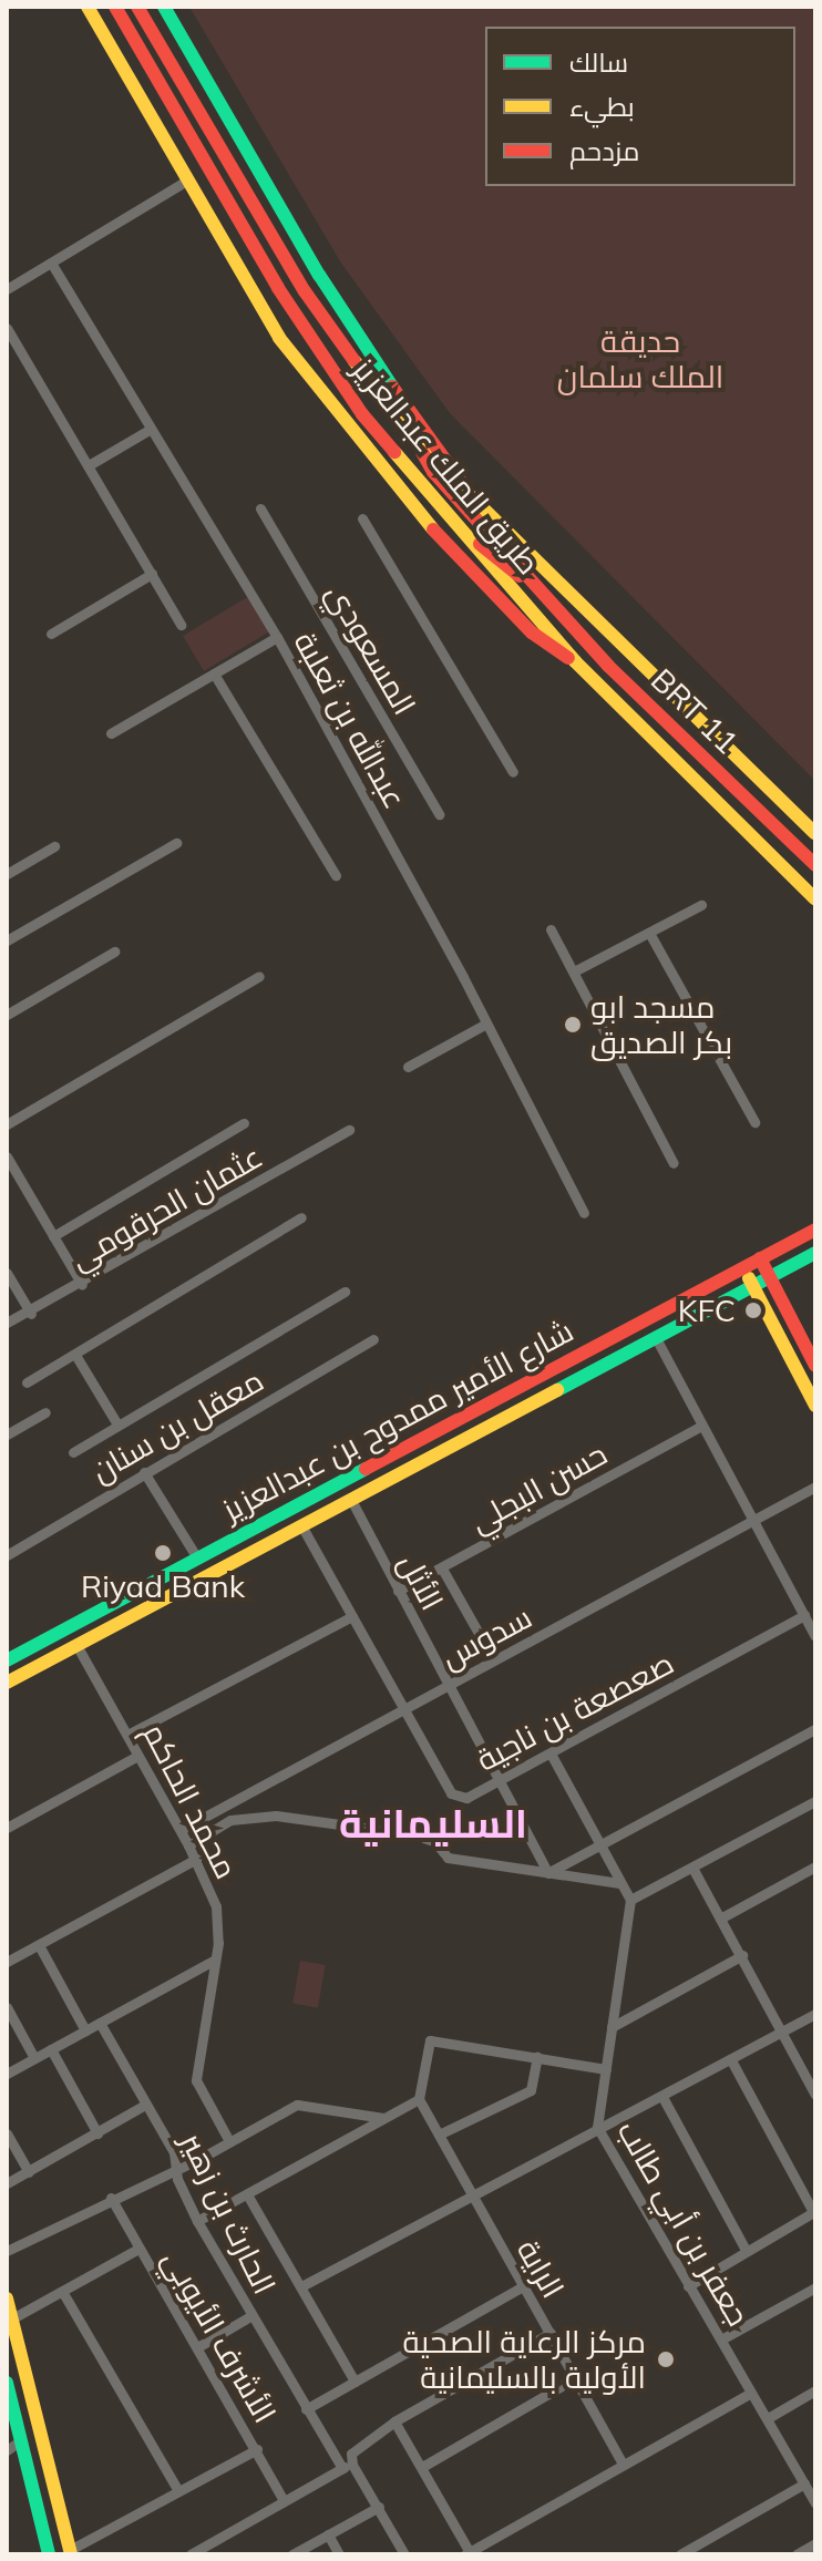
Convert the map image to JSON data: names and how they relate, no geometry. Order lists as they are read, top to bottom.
{
  "streets": {
    "street": [
      "طريق الملك عبدالعزيز",
      "المسعودي",
      "BRT 11",
      "عبدالله بن ثعلبة",
      "عثمان الحرقومي",
      "شارع الأمير ممدوح بن عبدالعزيز",
      "معقل بن سنان",
      "حسن البجلي",
      "الأثل",
      "سدوس",
      "صعصعة بن ناجية",
      "محمد الحاكم",
      "الحارث بن زهير",
      "جعفر بن أبي طالب",
      "الراية",
      "الأشرف الأيوبي"
    ]
  },
  "crossings": [
    ["طريق الملك عبدالعزيز", "BRT 11"],
    ["شارع الأمير ممدوح بن عبدالعزيز", "الأثل"],
    ["شارع الأمير ممدوح بن عبدالعزيز", "صعصعة بن ناجية"],
    ["شارع الأمير ممدوح بن عبدالعزيز", "محمد الحاكم"],
    ["حسن البجلي", "الأثل"],
    ["الأثل", "سدوس"],
    ["الأثل", "صعصعة بن ناجية"],
    ["سدوس", "صعصعة بن ناجية"],
    ["سدوس", "محمد الحاكم"]
  ],
  "districts": ["السليمانية"],
  "parks": ["حديقة الملك سلمان"],
  "places": [
    "مسجد ابو بكر الصديق",
    "KFC",
    "Riyad Bank",
    "مركز الرعاية الصحية الأولية بالسليمانية"
  ],
  "legend": ["سالك", "بطيء", "مزدحم"]
}
